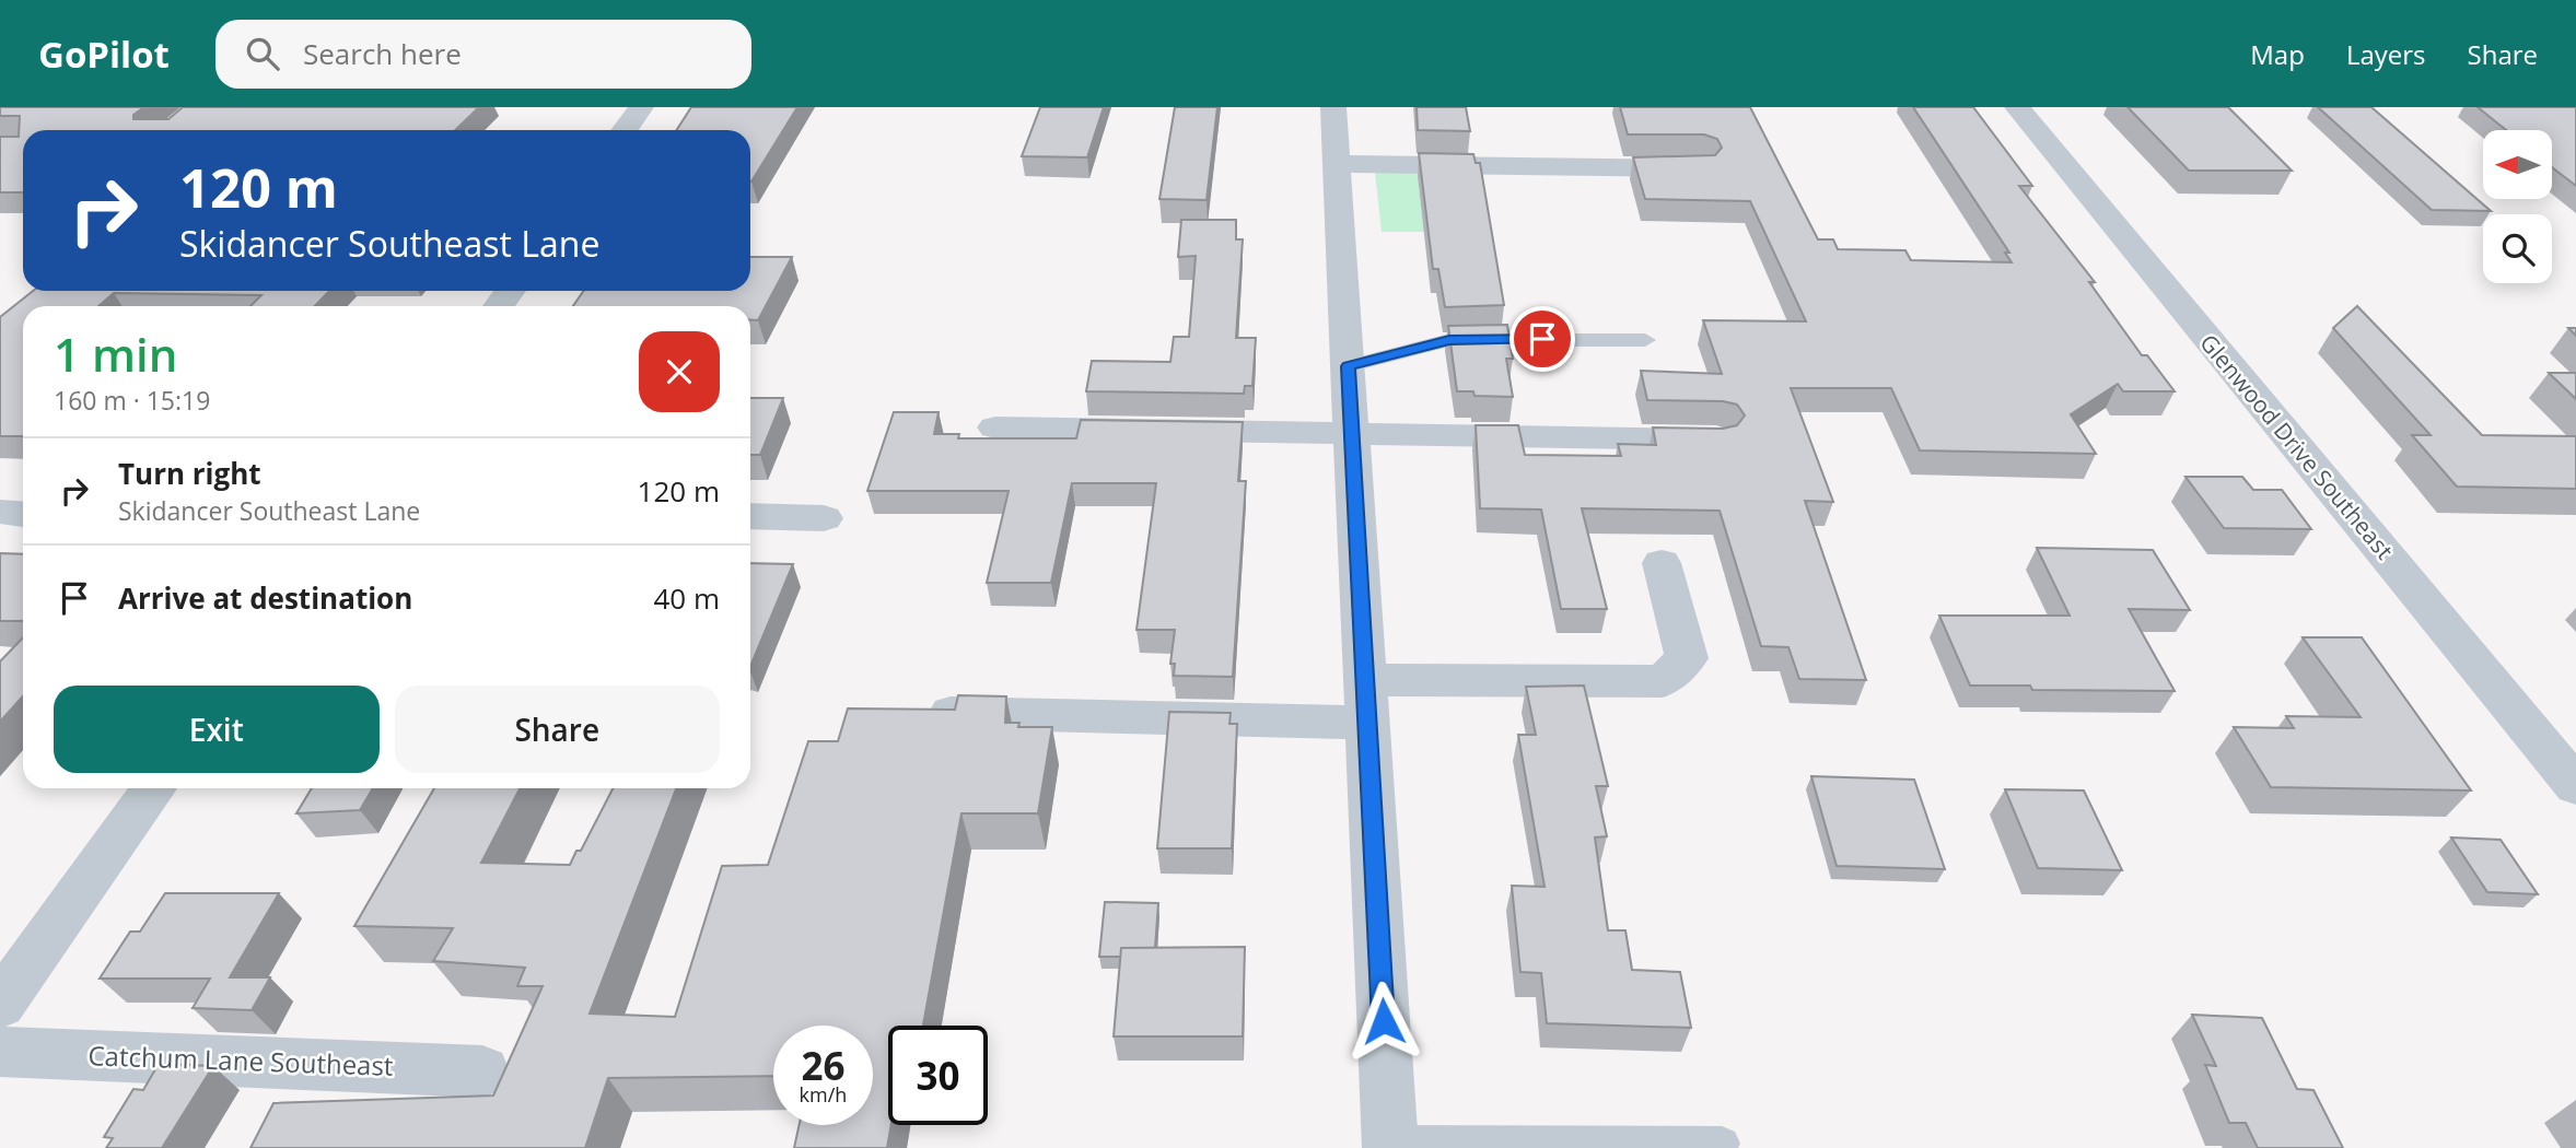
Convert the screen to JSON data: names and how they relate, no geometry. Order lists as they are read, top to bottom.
{
  "streets": {
    "street": ["Glenwood Drive Southeast", "Catchum Lane Southeast"]
  },
  "north": "left",
  "page": {
    "header": "GoPilot",
    "search": "Search here",
    "nav": ["Map", "Layers", "Share"],
    "turn": ["120 m", "Skidancer Southeast Lane"],
    "heading": ["1 min", "160 m · 15:19"],
    "list": [
      {
        "name": "Turn right",
        "note": "Skidancer Southeast Lane",
        "value": "120 m"
      },
      {
        "name": "Arrive at destination",
        "value": "40 m"
      }
    ],
    "buttons": ["Exit", "Share"],
    "speed": "26 km/h",
    "limit": "30"
  }
}
